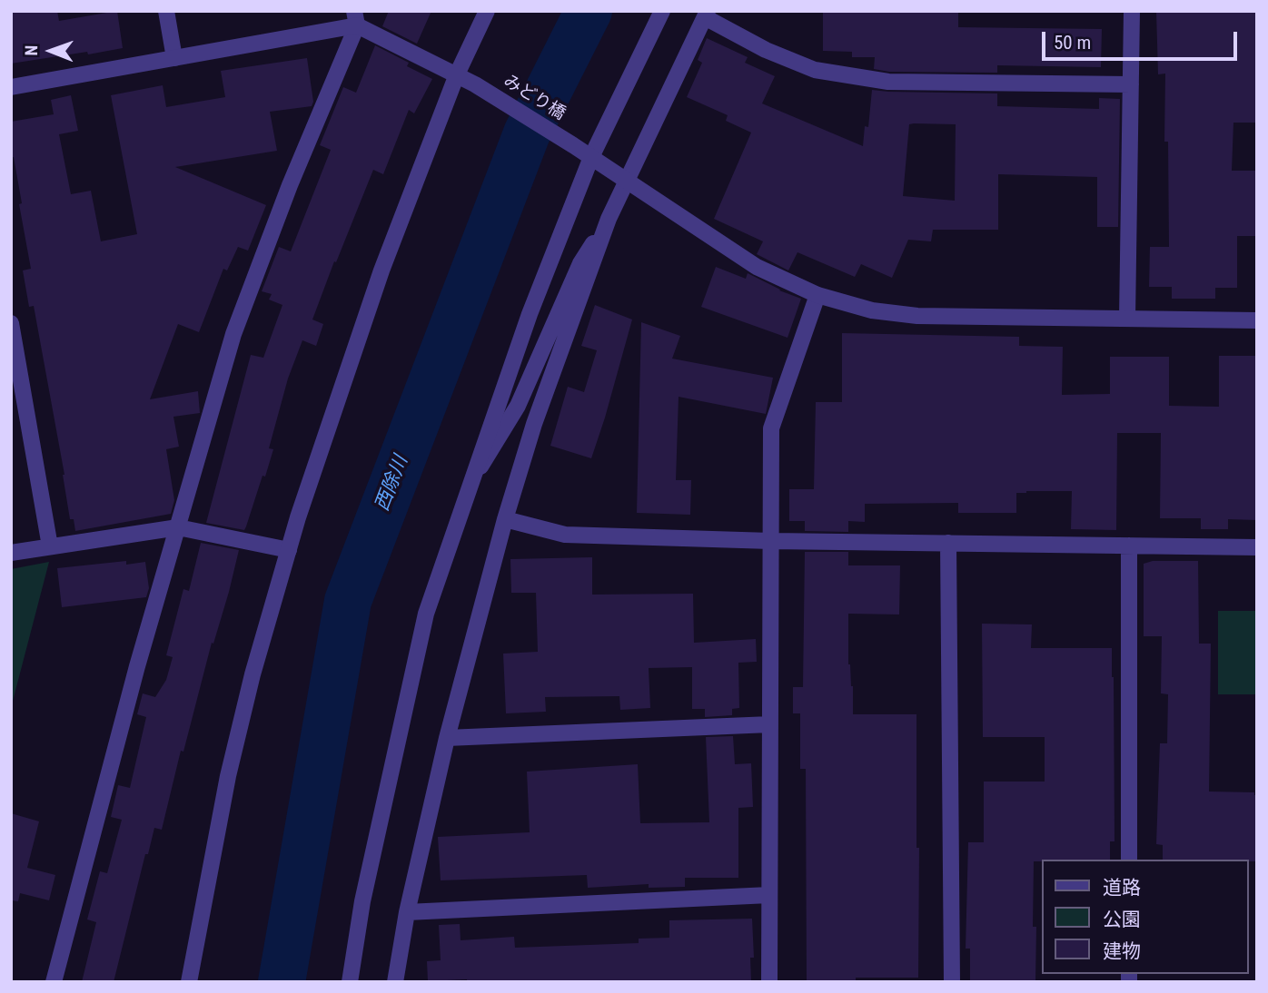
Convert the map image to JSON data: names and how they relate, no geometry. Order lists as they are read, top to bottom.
{
  "streets": {
    "street": ["みどり橋"]
  },
  "water": ["西除川"],
  "legend": ["道路", "公園", "建物"],
  "scale_bar": "50 m",
  "north": "left"
}
